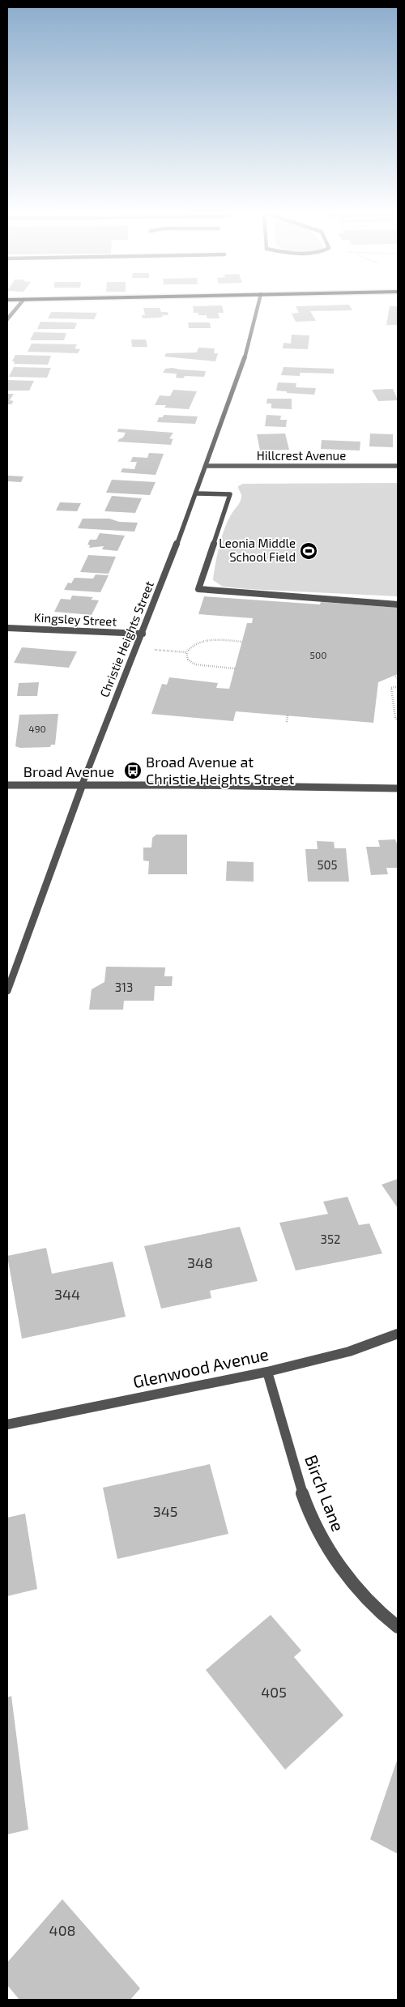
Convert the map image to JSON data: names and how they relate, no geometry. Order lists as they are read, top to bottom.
{
  "streets": {
    "street": [
      "Hillcrest Avenue",
      "Kingsley Street",
      "Christie Heights Street",
      "Broad Avenue",
      "Glenwood Avenue",
      "Birch Lane"
    ]
  },
  "crossings": [
    ["Hillcrest Avenue", "Christie Heights Street"],
    ["Kingsley Street", "Christie Heights Street"],
    ["Christie Heights Street", "Broad Avenue"],
    ["Glenwood Avenue", "Birch Lane"]
  ],
  "places": {
    "sports": ["Leonia Middle School Field"],
    "bus stop": ["Broad Avenue at Christie Heights Street"]
  },
  "house_numbers": [
    "500",
    "490",
    "505",
    "313",
    "352",
    "348",
    "344",
    "345",
    "405",
    "408"
  ]
}
